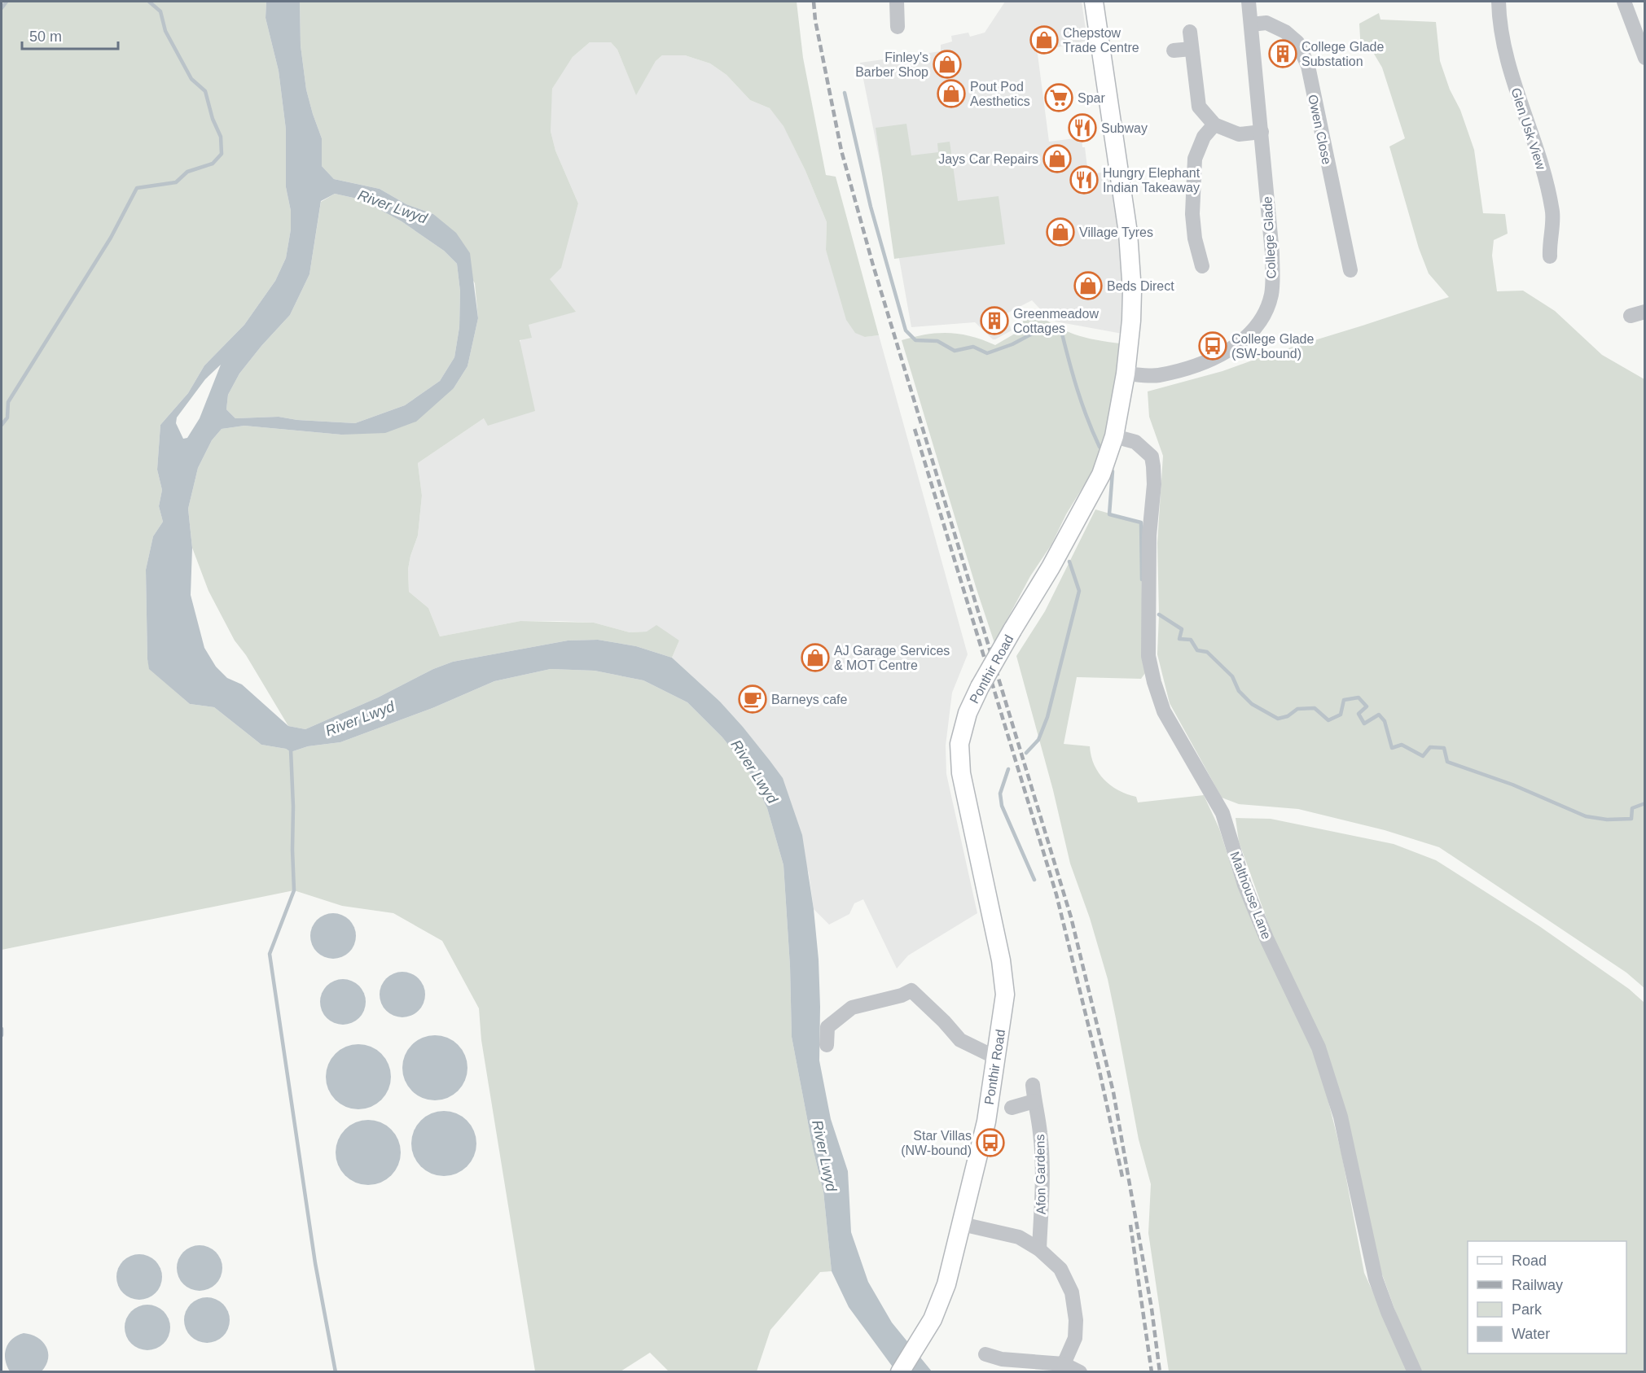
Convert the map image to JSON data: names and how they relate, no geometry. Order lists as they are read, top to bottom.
{
  "streets": {
    "main road": ["Ponthir Road"],
    "street": [
      "Glen Usk View",
      "Owen Close",
      "College Glade",
      "Malthouse Lane",
      "Afon Gardens"
    ]
  },
  "crossings": [
    ["Owen Close", "College Glade"],
    ["College Glade", "Ponthir Road"],
    ["Ponthir Road", "Malthouse Lane"]
  ],
  "water": ["River Lwyd"],
  "places": {
    "shop": [
      "Chepstow Trade Centre",
      "Finley's Barber Shop",
      "Pout Pod Aesthetics",
      "Jays Car Repairs",
      "Village Tyres",
      "Beds Direct",
      "AJ Garage Services & MOT Centre"
    ],
    "building": ["College Glade Substation", "Greenmeadow Cottages"],
    "supermarket": ["Spar"],
    "restaurant": ["Subway", "Hungry Elephant Indian Takeaway"],
    "bus stop": ["College Glade (SW-bound)", "Star Villas (NW-bound)"],
    "cafe": ["Barneys cafe"]
  },
  "legend": [
    "Road",
    "Railway",
    "Park",
    "Water"
  ],
  "scale_bar": "50 m"
}
